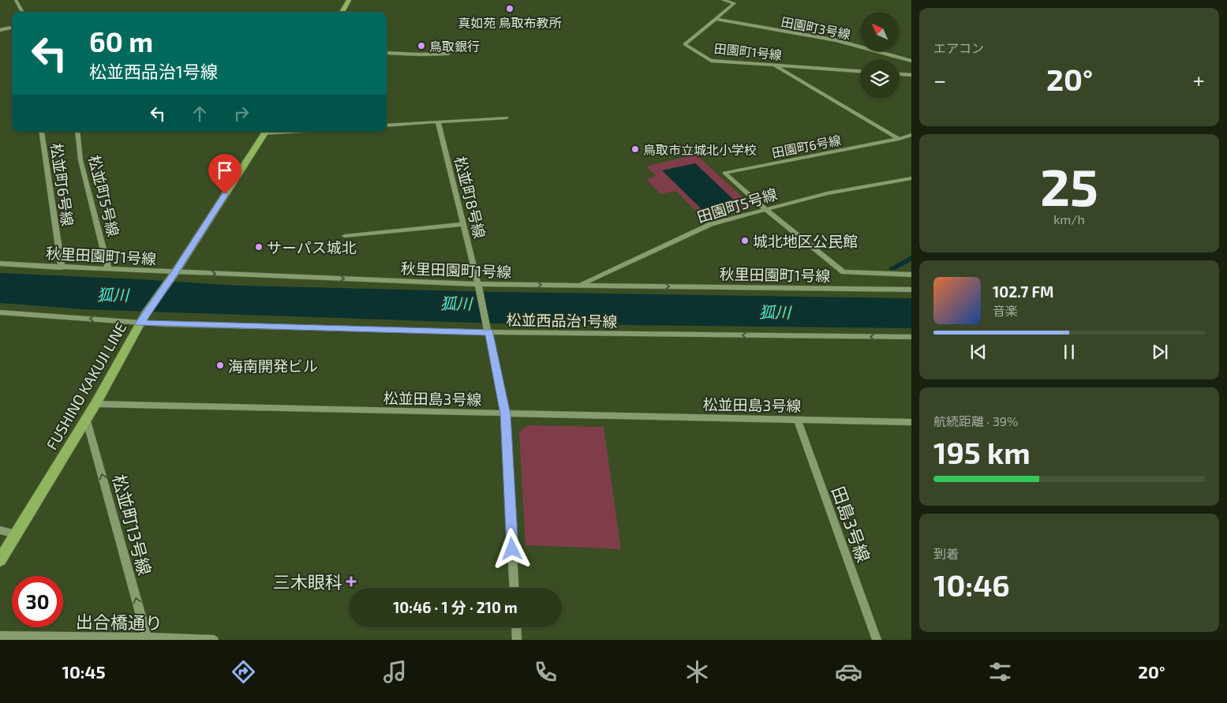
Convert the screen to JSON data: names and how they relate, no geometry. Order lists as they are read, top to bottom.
{
  "streets": {
    "main road": ["FUSHINO KAKUJI LINE"],
    "street": [
      "田園町3号線",
      "田園町1号線",
      "田園町6号線",
      "松並町6号線",
      "松並町5号線",
      "松並町8号線",
      "田園町5号線",
      "秋里田園町1号線",
      "松並西品治1号線",
      "松並田島3号線",
      "田島3号線",
      "松並町13号線",
      "出合橋通り"
    ]
  },
  "crossings": [
    ["田園町3号線", "田園町1号線"],
    ["田園町6号線", "田園町5号線"],
    ["松並町6号線", "秋里田園町1号線"],
    ["松並町5号線", "秋里田園町1号線"],
    ["松並町8号線", "秋里田園町1号線"],
    ["松並町8号線", "松並西品治1号線"],
    ["松並町8号線", "松並田島3号線"],
    ["田園町5号線", "秋里田園町1号線"],
    ["秋里田園町1号線", "FUSHINO KAKUJI LINE"],
    ["松並西品治1号線", "FUSHINO KAKUJI LINE"],
    ["FUSHINO KAKUJI LINE", "松並田島3号線"],
    ["FUSHINO KAKUJI LINE", "松並町13号線"],
    ["松並田島3号線", "田島3号線"],
    ["松並町13号線", "出合橋通り"]
  ],
  "one_way": ["秋里田園町1号線", "松並西品治1号線", "松並町13号線"],
  "water": ["狐川"],
  "places": {
    "other": [
      "真如苑 鳥取布教所",
      "鳥取銀行",
      "鳥取市立城北小学校",
      "城北地区公民館",
      "サーパス城北",
      "海南開発ビル"
    ],
    "health": ["三木眼科"]
  },
  "north": "top left",
  "page": {
    "tile": [
      "エアコン",
      ["25", "km/h"],
      ["航続距離 · 39%", "195 km"],
      ["到着", "10:46"]
    ],
    "turn": ["60 m", "松並西品治1号線"],
    "heat": ["−", "20°", "+"],
    "song": ["102.7 FM", "音楽"],
    "limit": "30",
    "trip": "10:46 · 1 分 · 210 m",
    "tabs": ["10:45", "20°"]
  }
}
